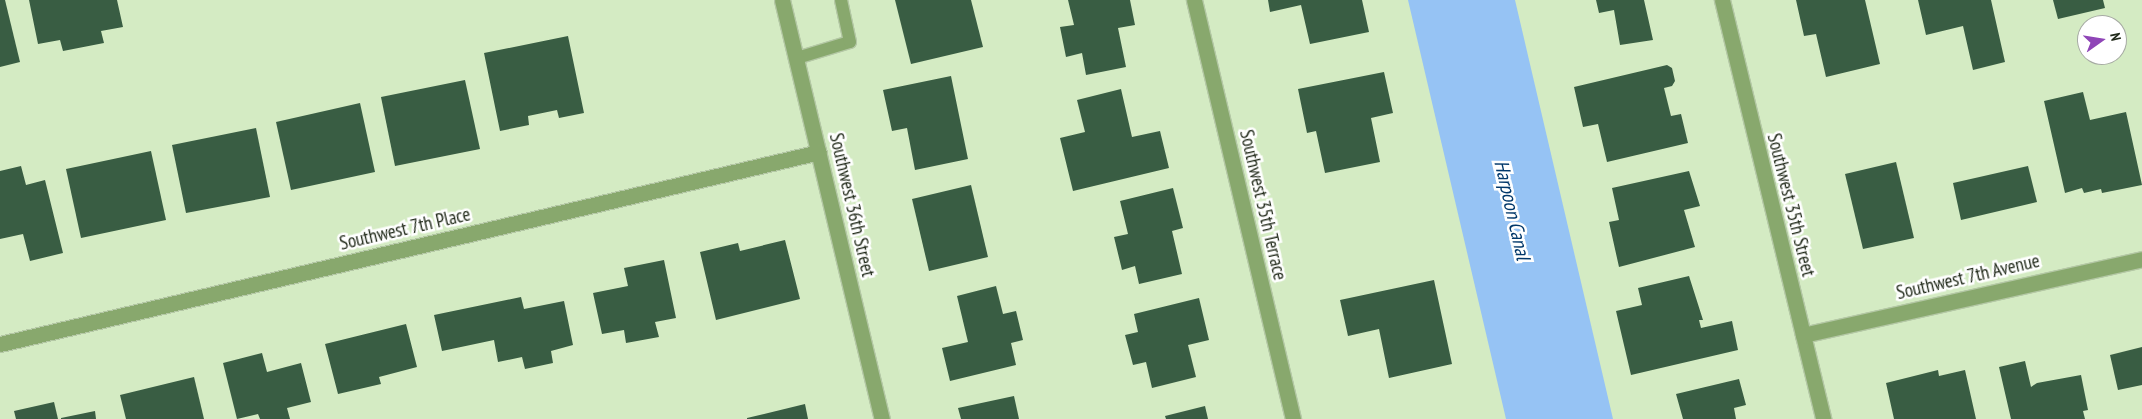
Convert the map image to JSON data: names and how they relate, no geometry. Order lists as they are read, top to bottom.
{
  "streets": {
    "street": [
      "Southwest 36th Street",
      "Southwest 35th Terrace",
      "Southwest 35th Street",
      "Southwest 7th Place",
      "Southwest 7th Avenue"
    ]
  },
  "crossings": [
    ["Southwest 36th Street", "Southwest 7th Place"],
    ["Southwest 35th Street", "Southwest 7th Avenue"]
  ],
  "water": ["Harpoon Canal"],
  "north": "right"
}
